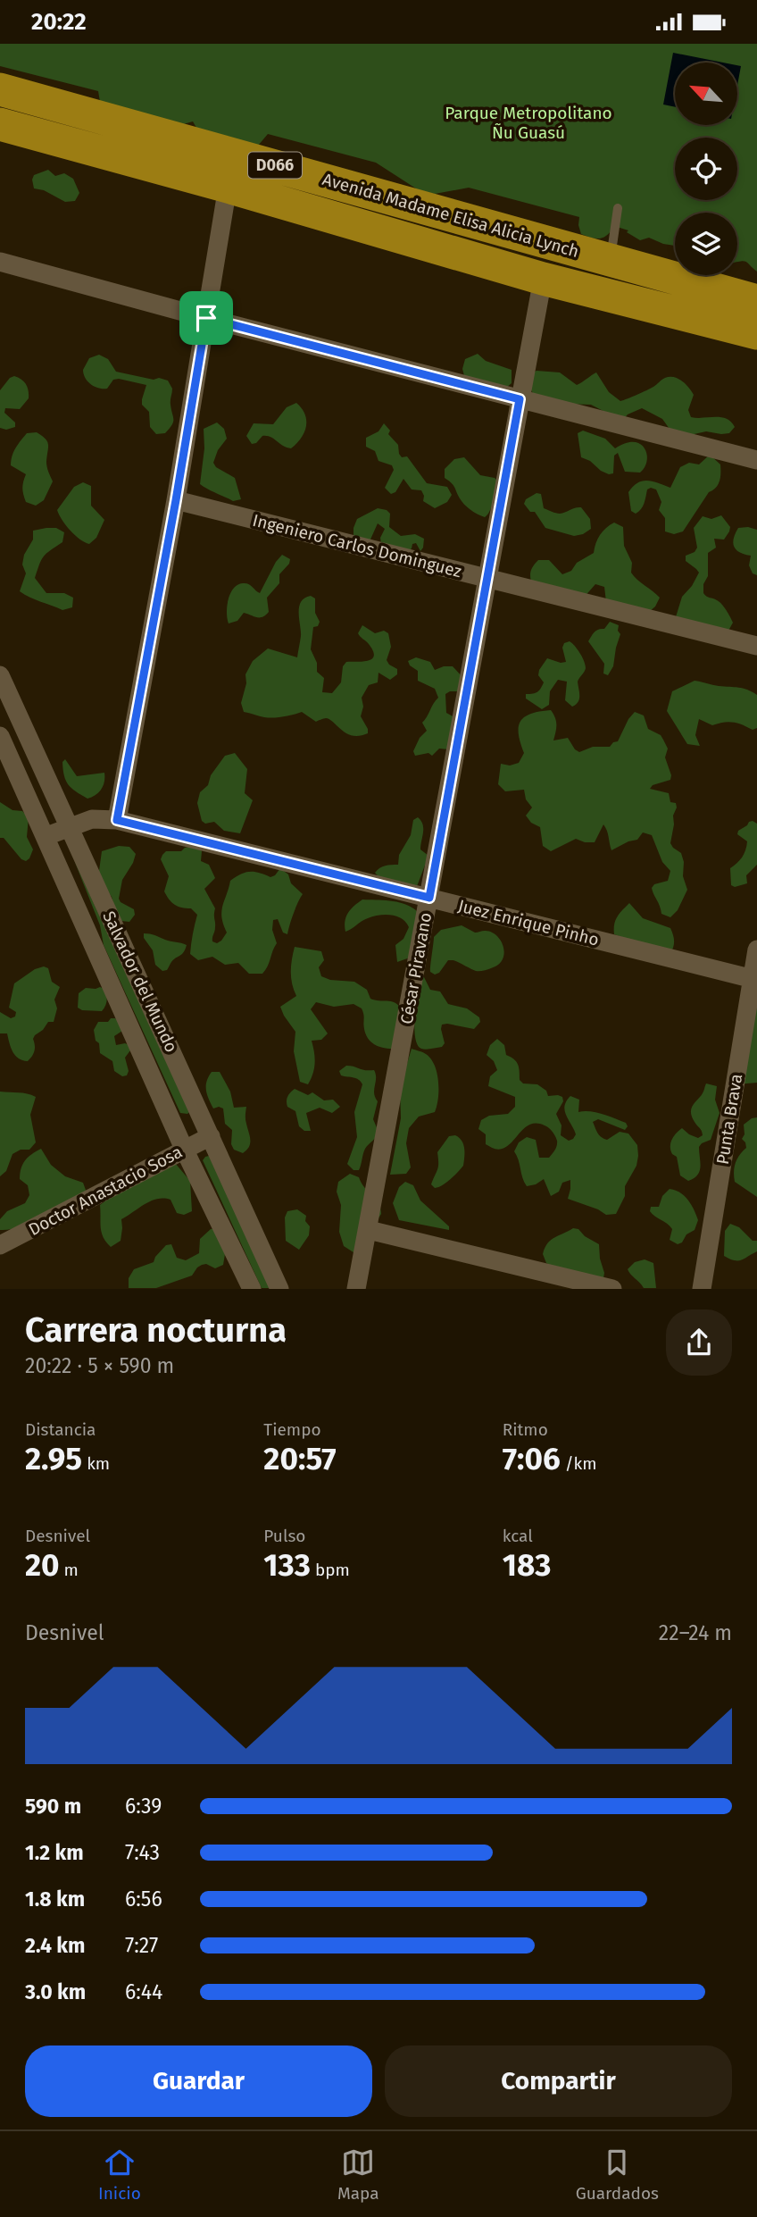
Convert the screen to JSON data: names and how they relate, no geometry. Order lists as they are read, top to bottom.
{
  "streets": {
    "highway": ["D066", "Avenida Madame Elisa Alicia Lynch"],
    "street": [
      "Ingeniero Carlos Dominguez",
      "Juez Enrique Pinho",
      "César Piravano",
      "Salvador del Mundo",
      "Punta Brava",
      "Doctor Anastacio Sosa"
    ]
  },
  "crossings": [
    ["Avenida Madame Elisa Alicia Lynch", "César Piravano"],
    ["Ingeniero Carlos Dominguez", "César Piravano"],
    ["Juez Enrique Pinho", "César Piravano"],
    ["Juez Enrique Pinho", "Salvador del Mundo"],
    ["Juez Enrique Pinho", "Punta Brava"],
    ["Salvador del Mundo", "Doctor Anastacio Sosa"]
  ],
  "parks": ["Parque Metropolitano Ñu Guasú"],
  "north": "top left",
  "page": {
    "status": "20:22",
    "heading": ["Carrera nocturna", "20:22 · 5 × 590 m"],
    "stats": [
      ["Distancia", "2.95 km"],
      ["Tiempo", "20:57"],
      ["Ritmo", "7:06 /km"],
      ["Desnivel", "20 m"],
      ["Pulso", "133 bpm"],
      ["kcal", "183"]
    ],
    "chart": ["Desnivel", "22–24 m"],
    "list": [
      {
        "name": "590 m",
        "note": "6:39"
      },
      {
        "name": "1.2 km",
        "note": "7:43"
      },
      {
        "name": "1.8 km",
        "note": "6:56"
      },
      {
        "name": "2.4 km",
        "note": "7:27"
      },
      {
        "name": "3.0 km",
        "note": "6:44"
      }
    ],
    "buttons": ["Guardar", "Compartir"],
    "tabs": ["Inicio", "Mapa", "Guardados"]
  }
}
